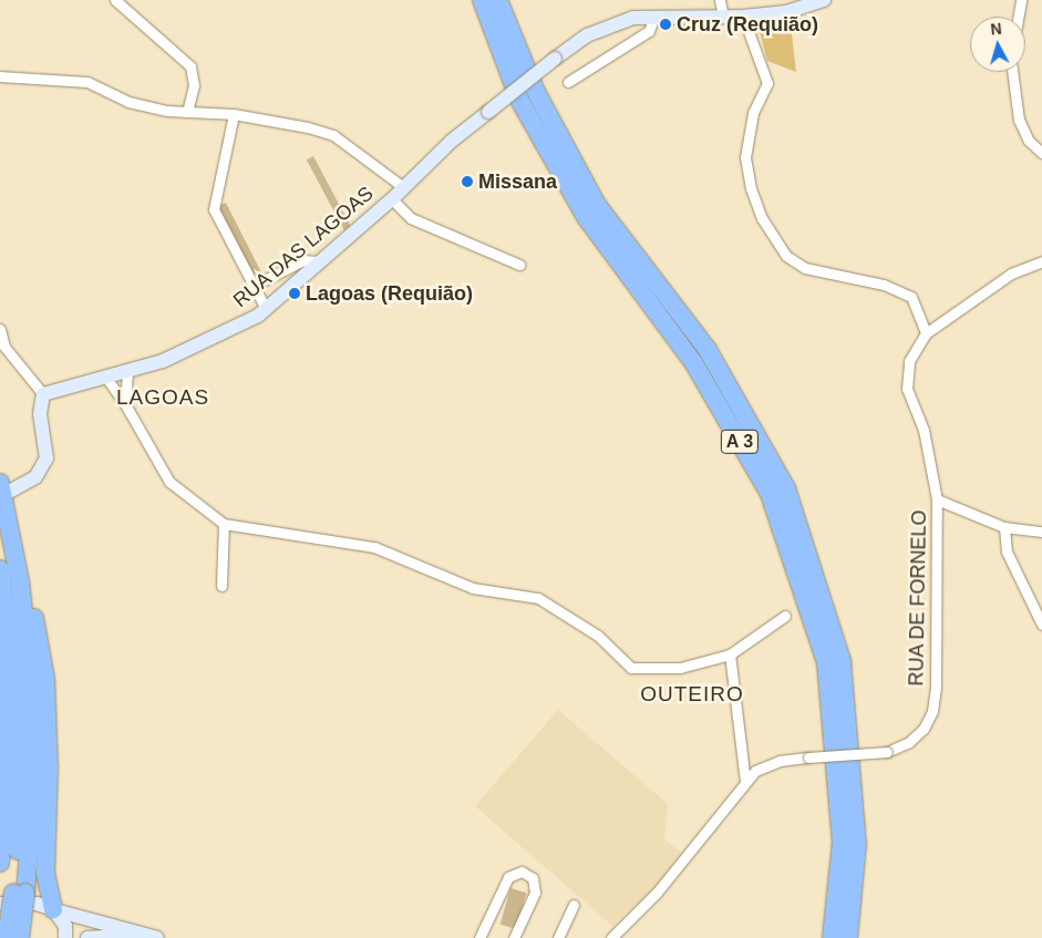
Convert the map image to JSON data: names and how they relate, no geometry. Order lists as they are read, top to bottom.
{
  "streets": {
    "highway": ["A 3"],
    "main road": ["RUA DAS LAGOAS"],
    "street": ["RUA DE FORNELO"]
  },
  "districts": ["LAGOAS", "OUTEIRO"],
  "places": ["Cruz (Requião)", "Missana", "Lagoas (Requião)"],
  "north": "top"
}
